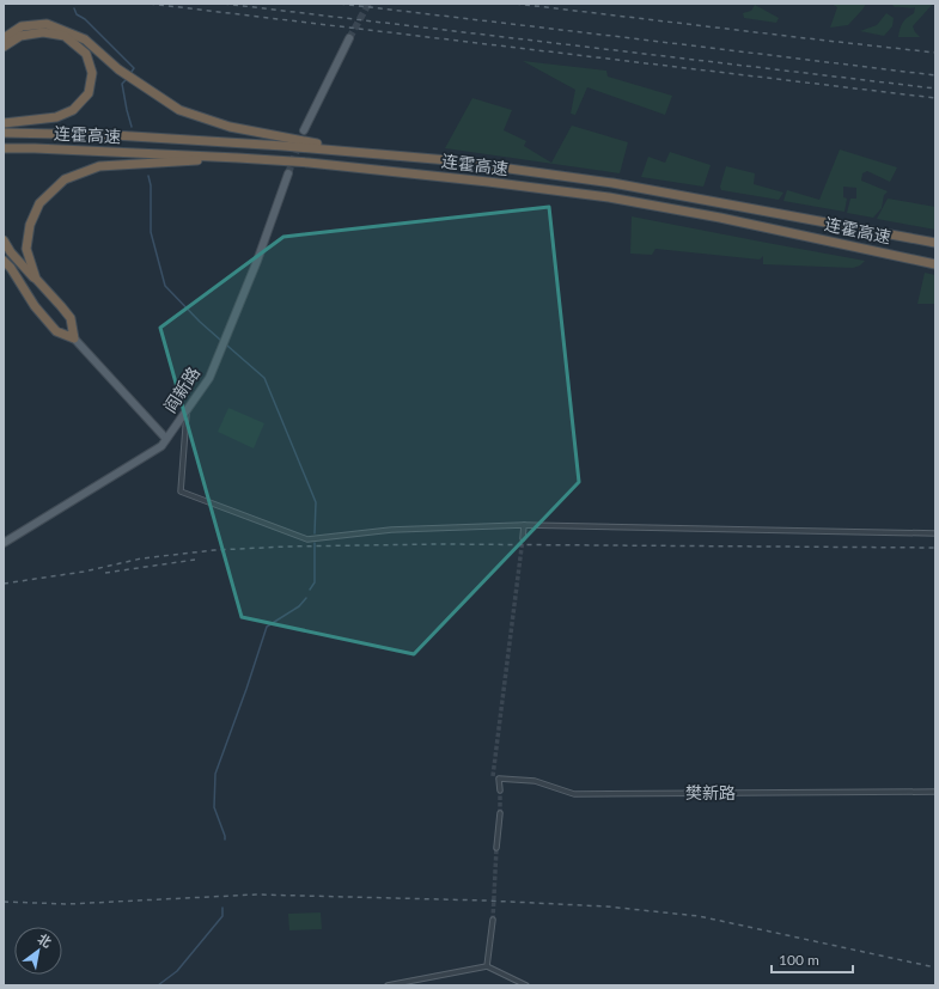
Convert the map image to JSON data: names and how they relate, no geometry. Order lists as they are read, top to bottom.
{
  "streets": {
    "highway": ["连霍高速"],
    "main road": ["阎新路"],
    "street": ["樊新路"]
  },
  "scale_bar": "100 m",
  "north": "top right"
}
